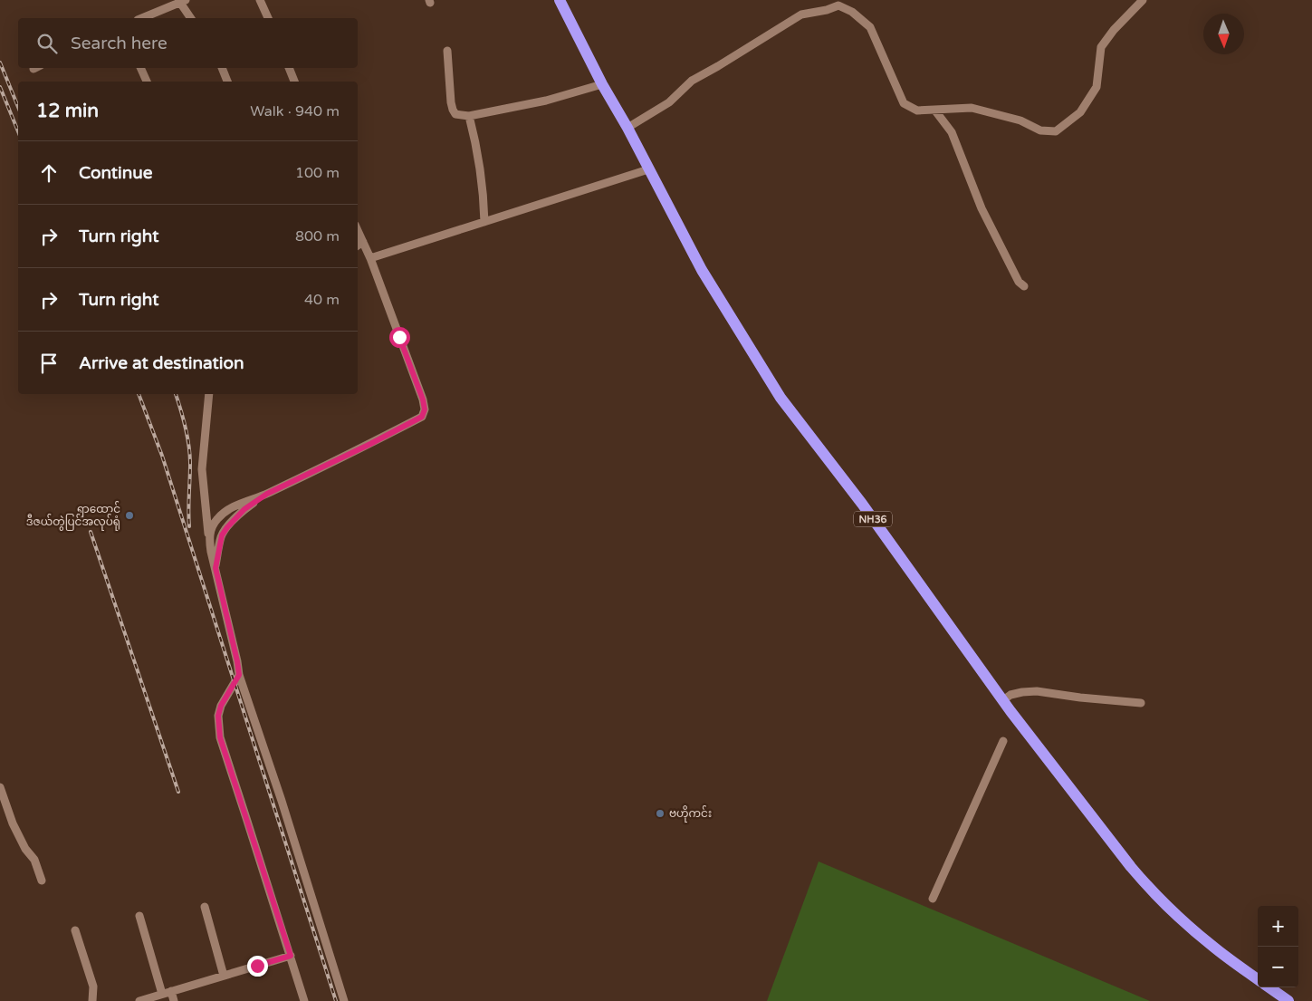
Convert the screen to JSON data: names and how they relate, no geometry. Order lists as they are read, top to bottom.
{
  "streets": {
    "highway": ["NH36"]
  },
  "places": ["ရွာထောင် ဒီဇယ်တွဲပြင်အလုပ်ရုံ", "ဗဟိုကင်း"],
  "north": "bottom",
  "page": {
    "search": "Search here",
    "heading": ["12 min", "Walk · 940 m"],
    "list": [
      ["Continue", "100 m"],
      ["Turn right", "800 m"],
      ["Turn right", "40 m"],
      "Arrive at destination"
    ],
    "map_buttons": ["+", "−"]
  }
}
